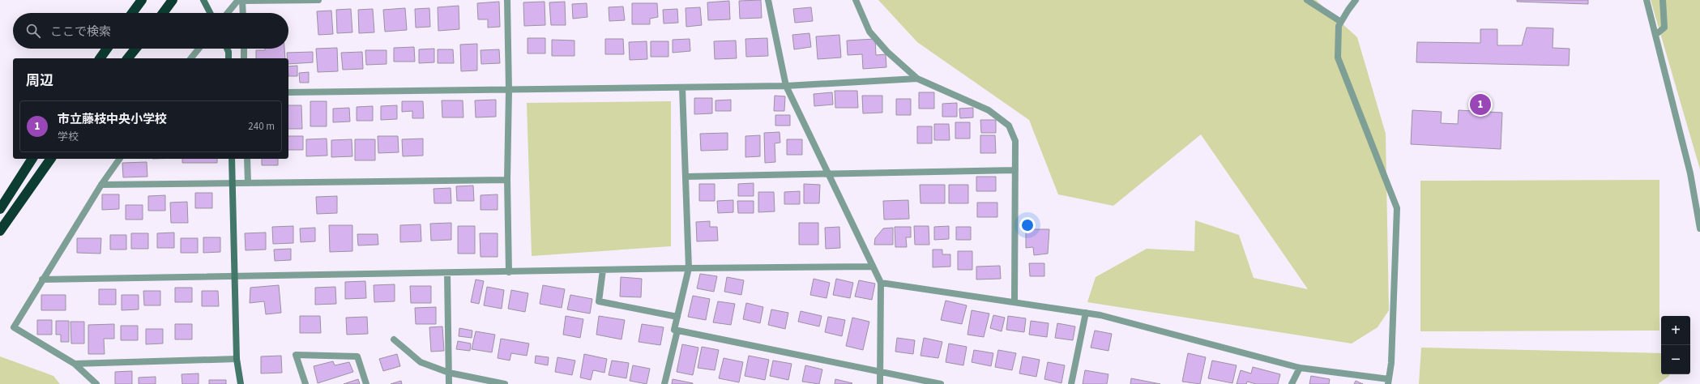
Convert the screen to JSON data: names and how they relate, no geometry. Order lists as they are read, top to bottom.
{
  "page": {
    "search": "ここで検索",
    "heading": "周辺",
    "pins": "1",
    "list": [
      {
        "mark": "1",
        "name": "市立藤枝中央小学校",
        "note": "学校",
        "value": "240 m"
      }
    ],
    "map_buttons": ["+", "−"]
  }
}
